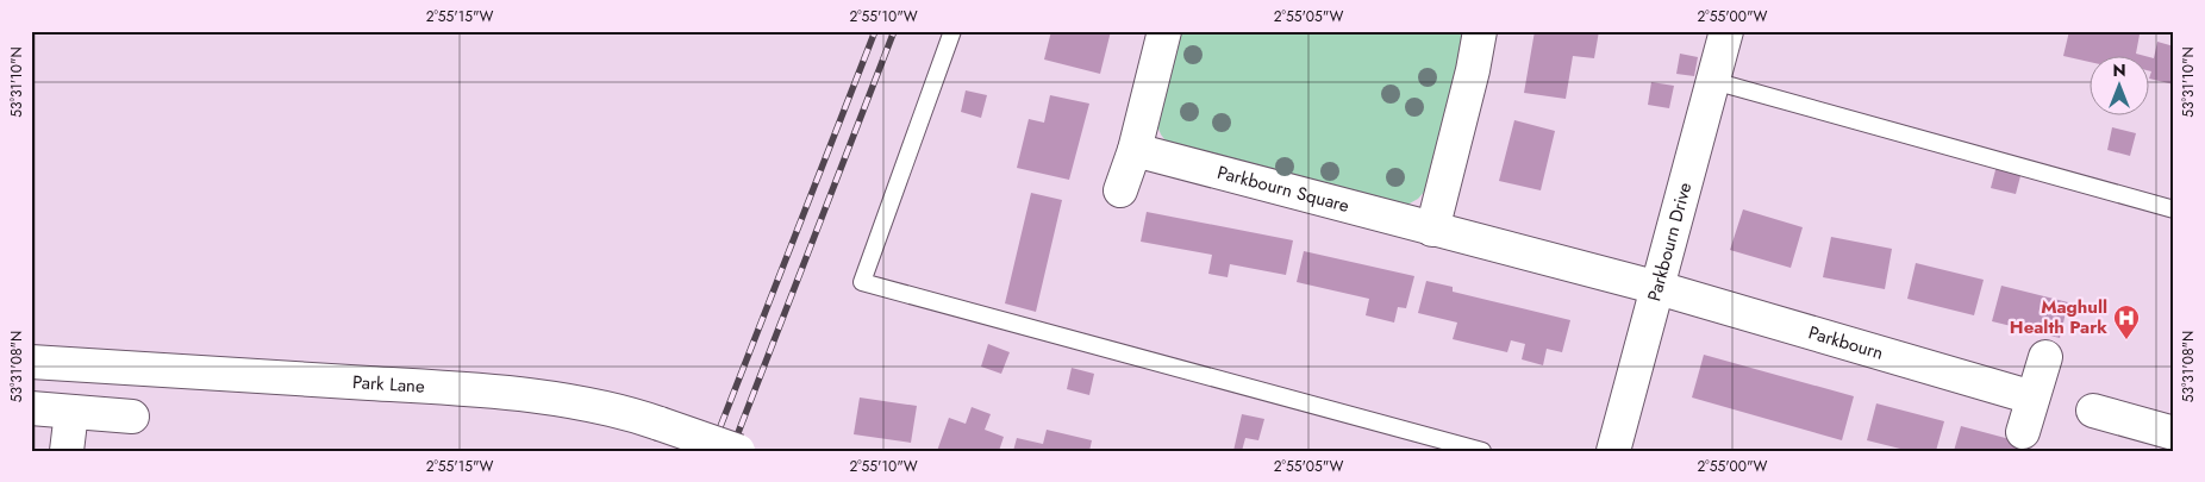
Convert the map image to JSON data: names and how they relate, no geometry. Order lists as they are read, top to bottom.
{
  "streets": {
    "street": [
      "Parkbourn Square",
      "Parkbourn Drive",
      "Parkbourn",
      "Park Lane"
    ]
  },
  "crossings": [
    ["Parkbourn Square", "Parkbourn Drive"],
    ["Parkbourn Square", "Parkbourn"],
    ["Parkbourn Drive", "Parkbourn"]
  ],
  "places": {
    "hospital": ["Maghull Health Park"]
  },
  "north": "top",
  "coordinates": [
    "2°55'15\"W",
    "2°55'10\"W",
    "2°55'05\"W",
    "2°55'00\"W",
    "53°31'10\"N",
    "53°31'08\"N"
  ]
}
